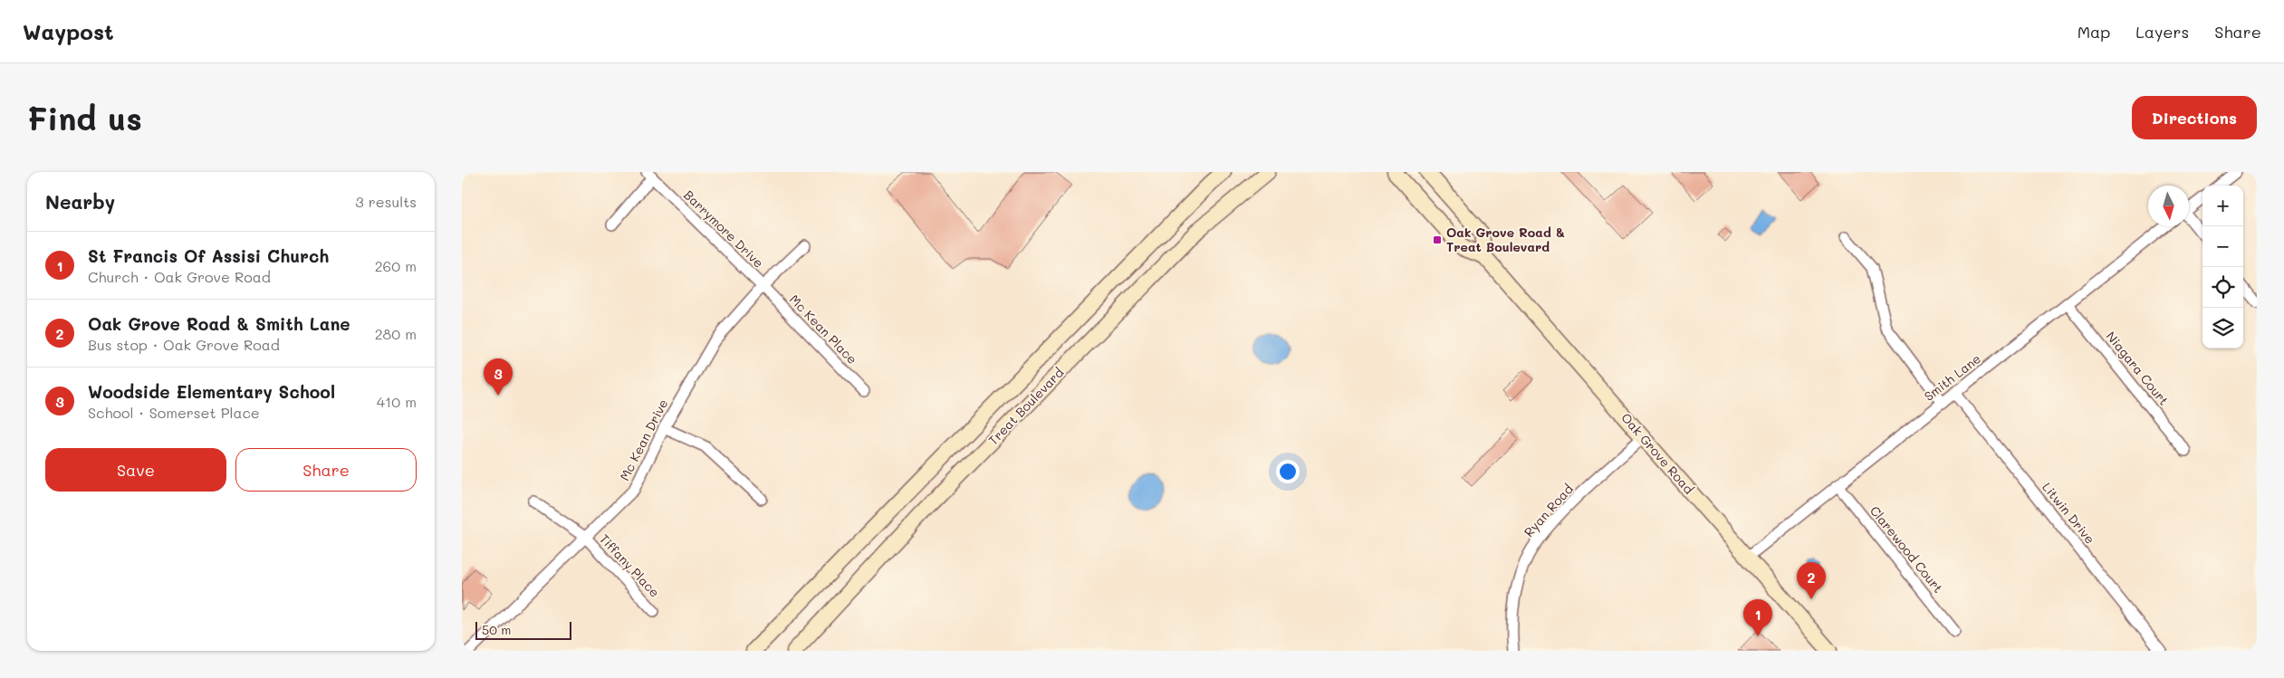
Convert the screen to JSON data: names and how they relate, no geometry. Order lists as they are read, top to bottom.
{
  "streets": {
    "main road": ["Treat Boulevard", "Oak Grove Road"],
    "street": [
      "Barrymore Drive",
      "Mc Kean Place",
      "Niagara Court",
      "Smith Lane",
      "Mc Kean Drive",
      "Ryan Road",
      "Litwin Drive",
      "Clarewood Court",
      "Tiffany Place"
    ]
  },
  "crossings": [
    ["Barrymore Drive", "Mc Kean Place"],
    ["Barrymore Drive", "Mc Kean Drive"],
    ["Mc Kean Place", "Mc Kean Drive"],
    ["Niagara Court", "Smith Lane"],
    ["Smith Lane", "Oak Grove Road"],
    ["Smith Lane", "Litwin Drive"],
    ["Smith Lane", "Clarewood Court"],
    ["Mc Kean Drive", "Tiffany Place"],
    ["Oak Grove Road", "Ryan Road"]
  ],
  "places": {
    "transit": ["Oak Grove Road & Treat Boulevard"]
  },
  "scale_bar": "50 m",
  "north": "bottom",
  "page": {
    "header": "Waypost",
    "nav": ["Map", "Layers", "Share"],
    "buttons": [
      "Directions",
      ["Save", "Share"]
    ],
    "title": "Find us",
    "heading": ["Nearby", "3 results"],
    "map_buttons": ["+", "−"],
    "list": [
      {
        "mark": "1",
        "name": "St Francis Of Assisi Church",
        "note": "Church · Oak Grove Road",
        "value": "260 m"
      },
      {
        "mark": "2",
        "name": "Oak Grove Road & Smith Lane",
        "note": "Bus stop · Oak Grove Road",
        "value": "280 m"
      },
      {
        "mark": "3",
        "name": "Woodside Elementary School",
        "note": "School · Somerset Place",
        "value": "410 m"
      }
    ],
    "pins": ["3", "2", "1"],
    "scale": "50 m"
  }
}
